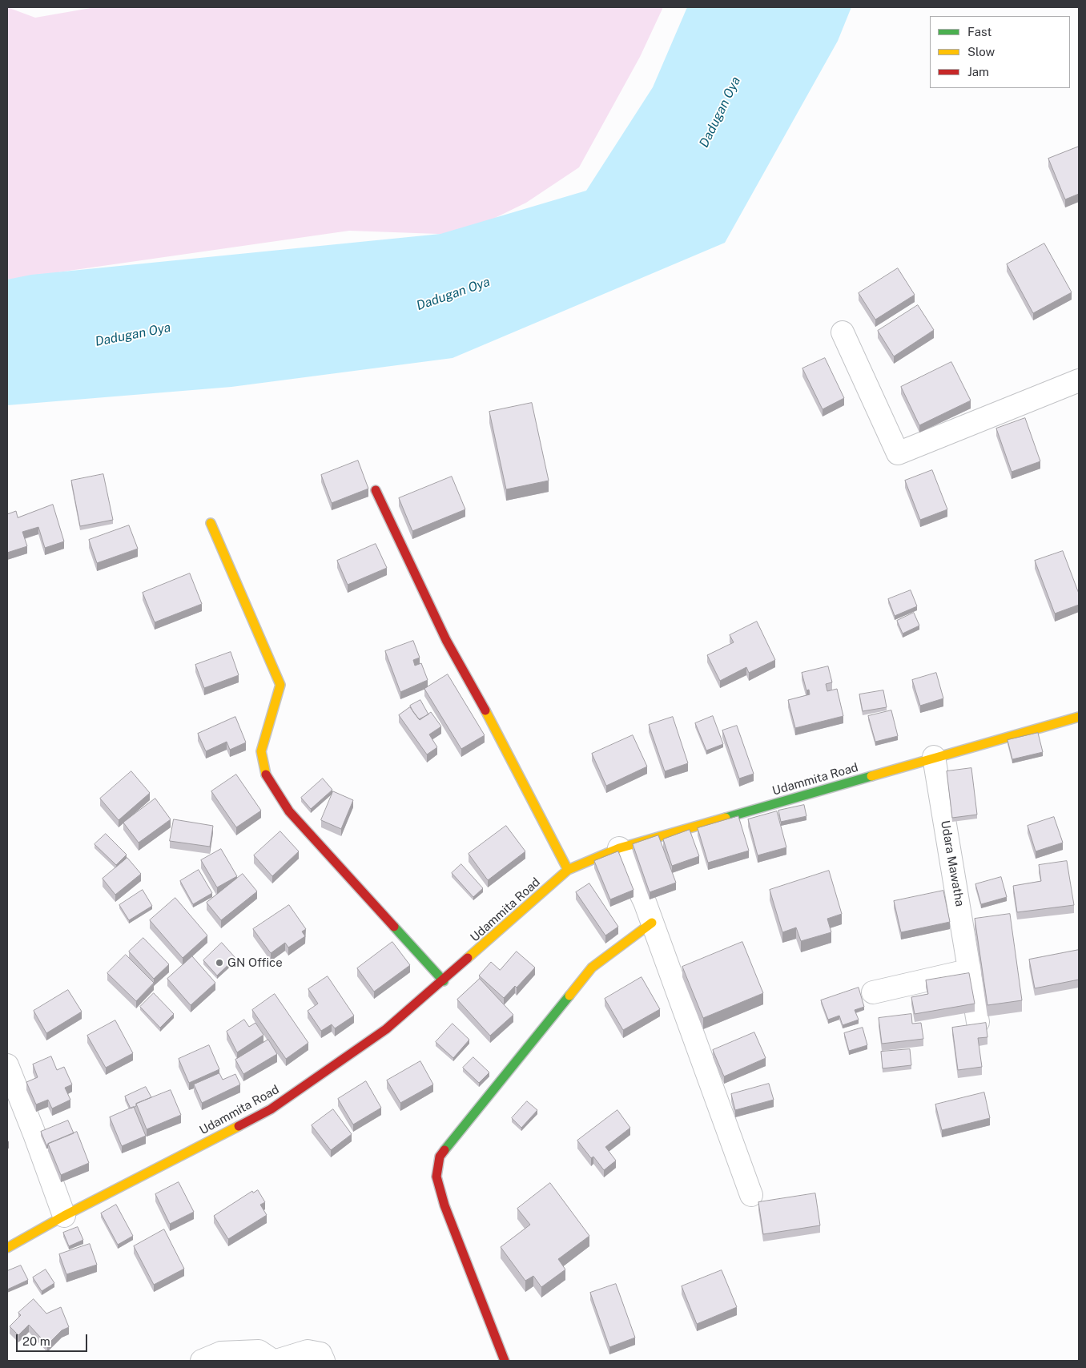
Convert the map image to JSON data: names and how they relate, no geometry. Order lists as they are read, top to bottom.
{
  "streets": {
    "street": ["Udammita Road", "Udara Mawatha"]
  },
  "crossings": [
    ["Udammita Road", "Udara Mawatha"]
  ],
  "water": ["Dadugan Oya"],
  "places": ["GN Office"],
  "legend": ["Fast", "Slow", "Jam"],
  "scale_bar": "20 m"
}
